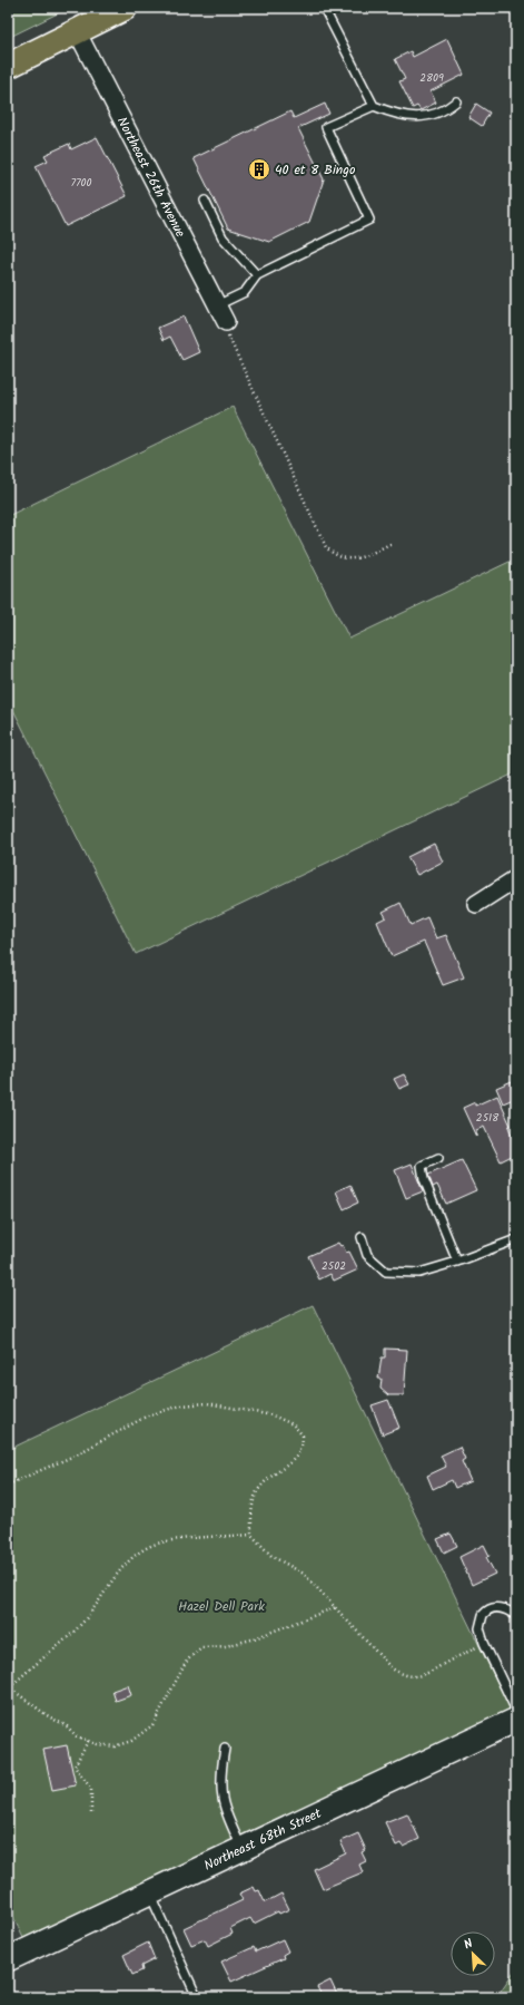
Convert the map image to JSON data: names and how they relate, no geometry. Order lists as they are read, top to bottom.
{
  "streets": {
    "street": ["Northeast 26th Avenue", "Northeast 68th Street"]
  },
  "parks": ["Hazel Dell Park"],
  "places": {
    "building": ["40 et 8 Bingo"]
  },
  "house_numbers": [
    "2809",
    "7700",
    "2518",
    "2502"
  ],
  "north": "top left"
}
